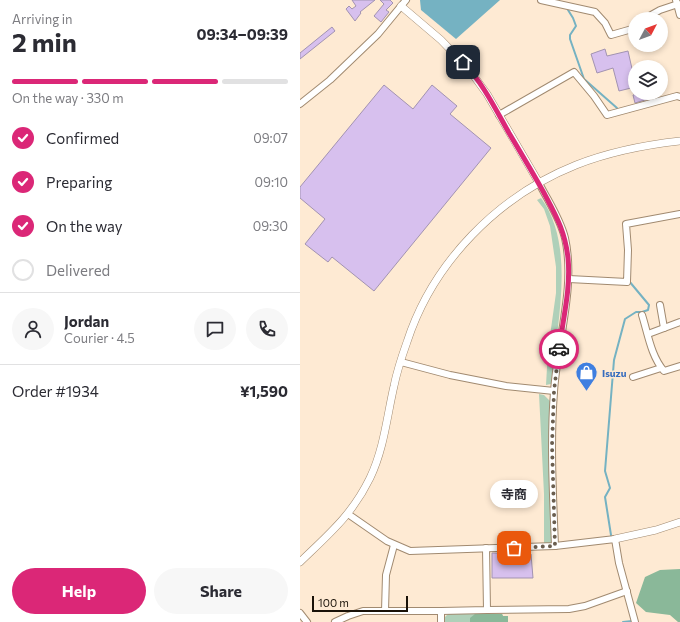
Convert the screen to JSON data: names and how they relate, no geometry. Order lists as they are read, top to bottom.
{
  "places": {
    "shop": ["Isuzu"],
    "other": ["寺商"]
  },
  "scale_bar": "100 m",
  "north": "top right",
  "page": {
    "heading": ["2 min", "Arriving in", "09:34–09:39"],
    "panel": [
      "Jordan",
      "Courier · 4.5",
      "Order #1934",
      "¥1,590"
    ],
    "bar": "On the way · 330 m",
    "list": [
      ["Confirmed", "09:07"],
      ["Preparing", "09:10"],
      ["On the way", "09:30"],
      "Delivered"
    ],
    "bubble": "寺商",
    "buttons": ["Help", "Share"],
    "scale": "100 m"
  }
}
